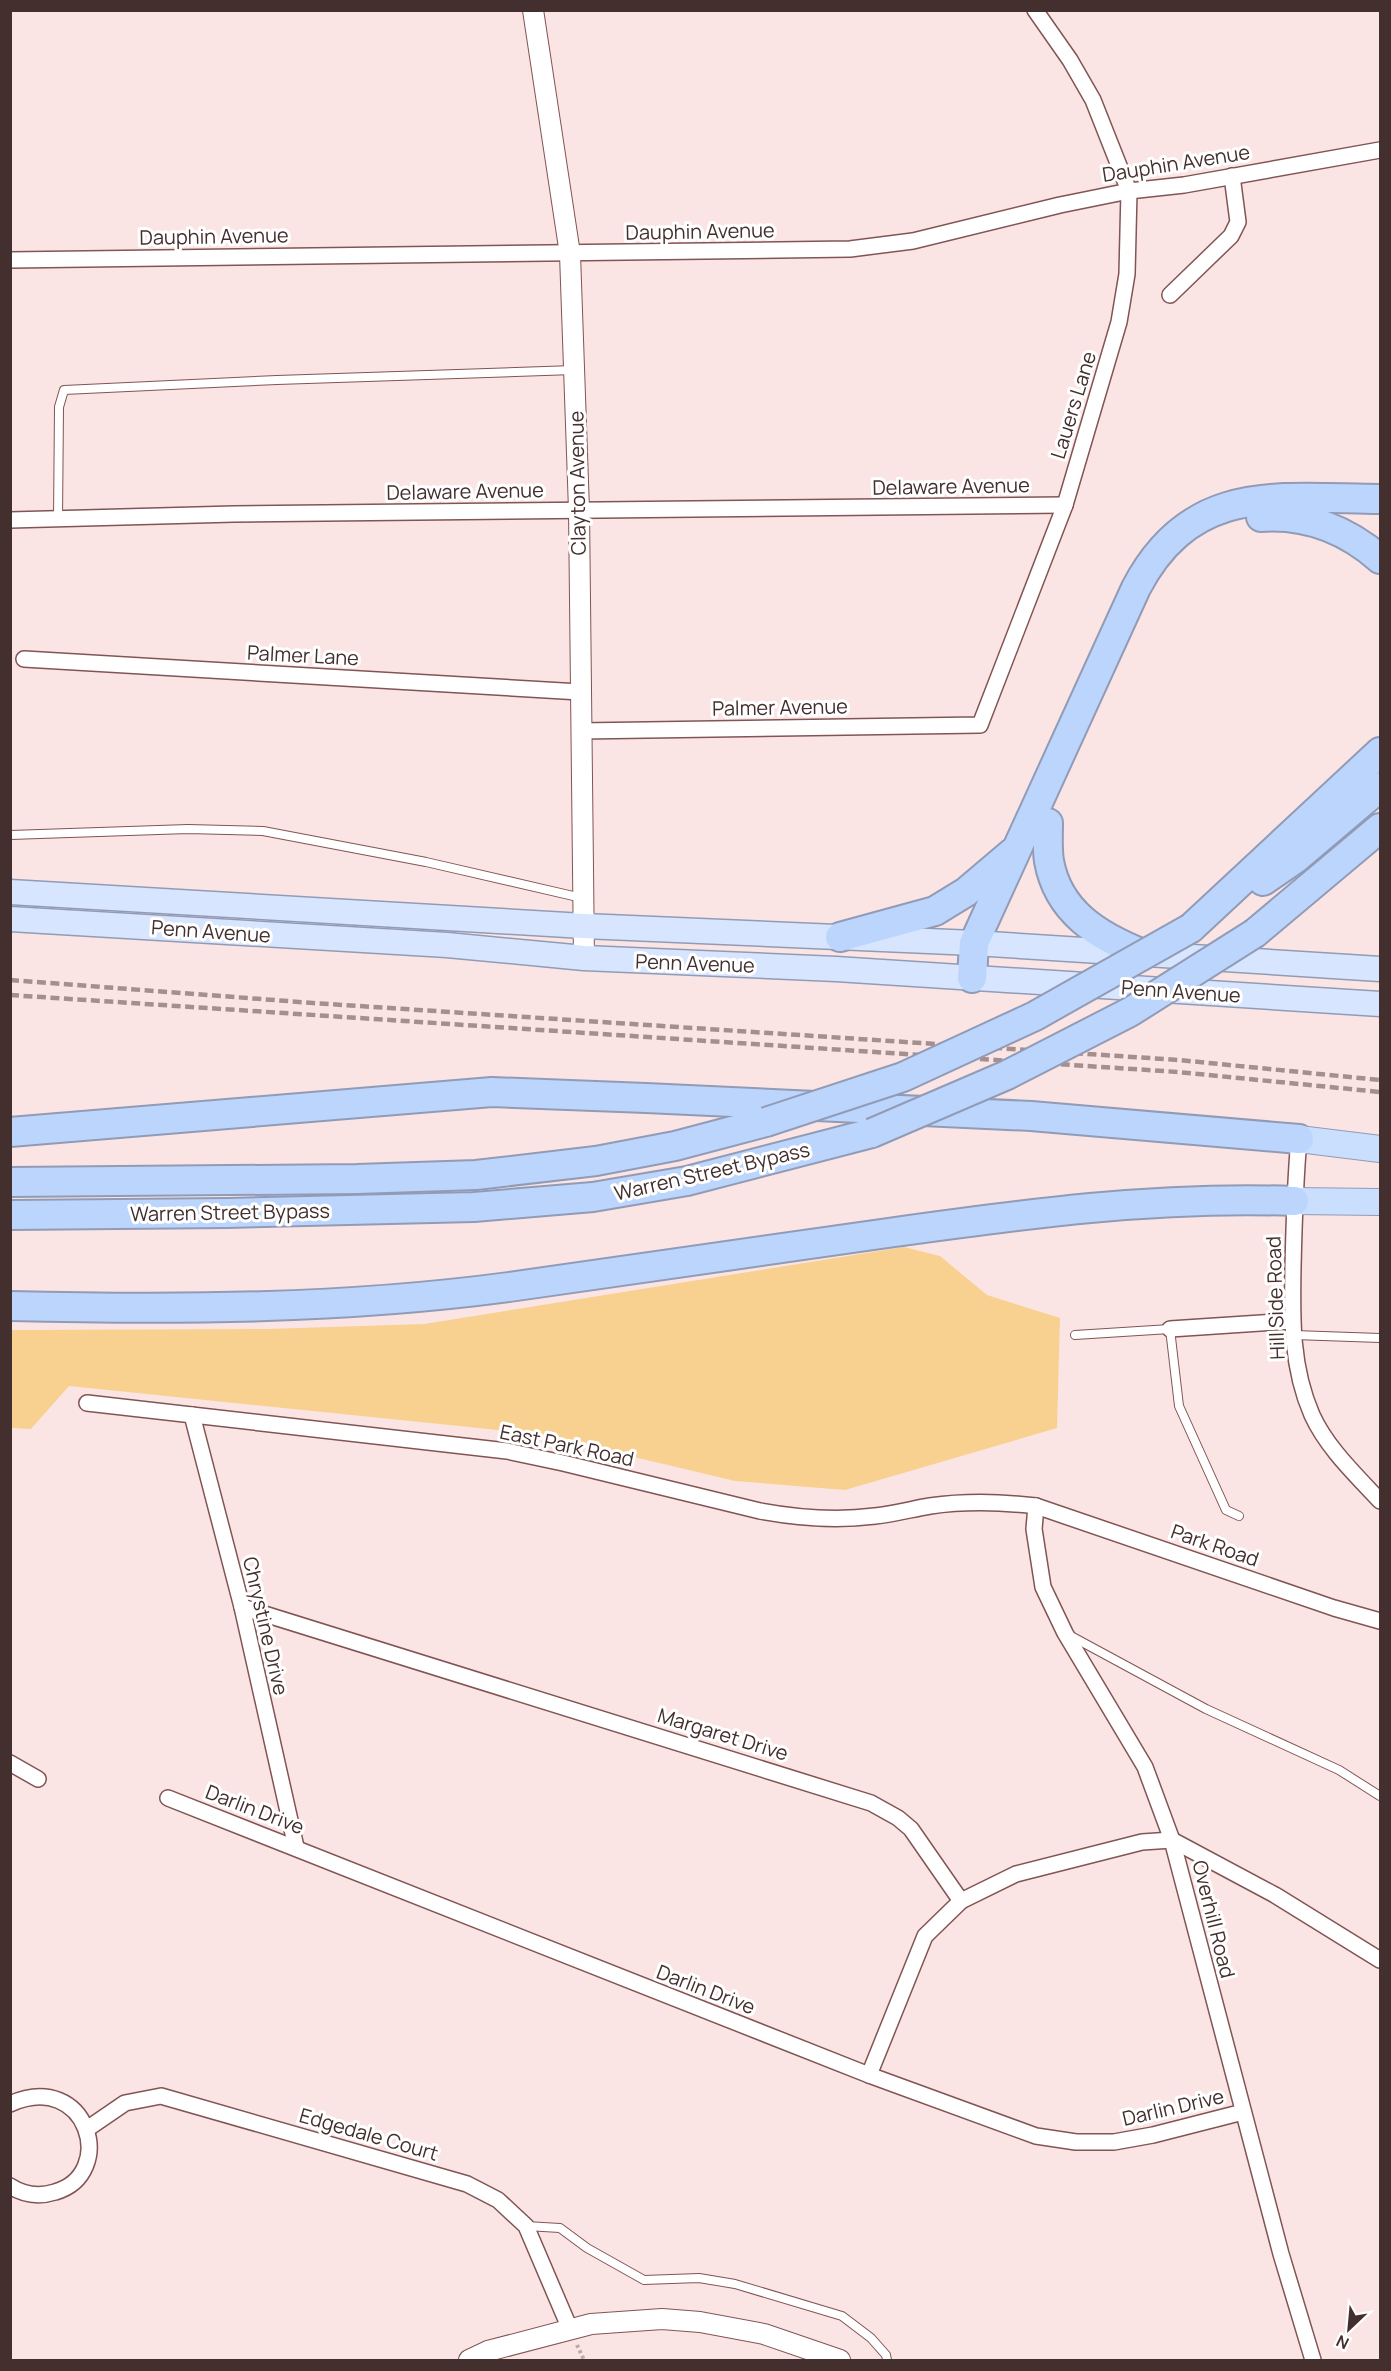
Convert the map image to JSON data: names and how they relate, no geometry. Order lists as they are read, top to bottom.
{
  "streets": {
    "highway": ["Warren Street Bypass"],
    "main road": ["Penn Avenue"],
    "street": [
      "Dauphin Avenue",
      "Lauers Lane",
      "Clayton Avenue",
      "Delaware Avenue",
      "Palmer Lane",
      "Palmer Avenue",
      "Hill Side Road",
      "East Park Road",
      "Park Road",
      "Chrystine Drive",
      "Margaret Drive",
      "Darlin Drive",
      "Overhill Road",
      "Edgedale Court"
    ]
  },
  "crossings": [
    ["Dauphin Avenue", "Lauers Lane"],
    ["Dauphin Avenue", "Clayton Avenue"],
    ["Lauers Lane", "Delaware Avenue"],
    ["Lauers Lane", "Palmer Avenue"],
    ["Clayton Avenue", "Delaware Avenue"],
    ["Clayton Avenue", "Palmer Lane"],
    ["Clayton Avenue", "Palmer Avenue"],
    ["Clayton Avenue", "Penn Avenue"],
    ["East Park Road", "Park Road"],
    ["East Park Road", "Chrystine Drive"],
    ["East Park Road", "Overhill Road"],
    ["Park Road", "Overhill Road"],
    ["Chrystine Drive", "Margaret Drive"],
    ["Chrystine Drive", "Darlin Drive"],
    ["Darlin Drive", "Overhill Road"]
  ],
  "north": "bottom left"
}
